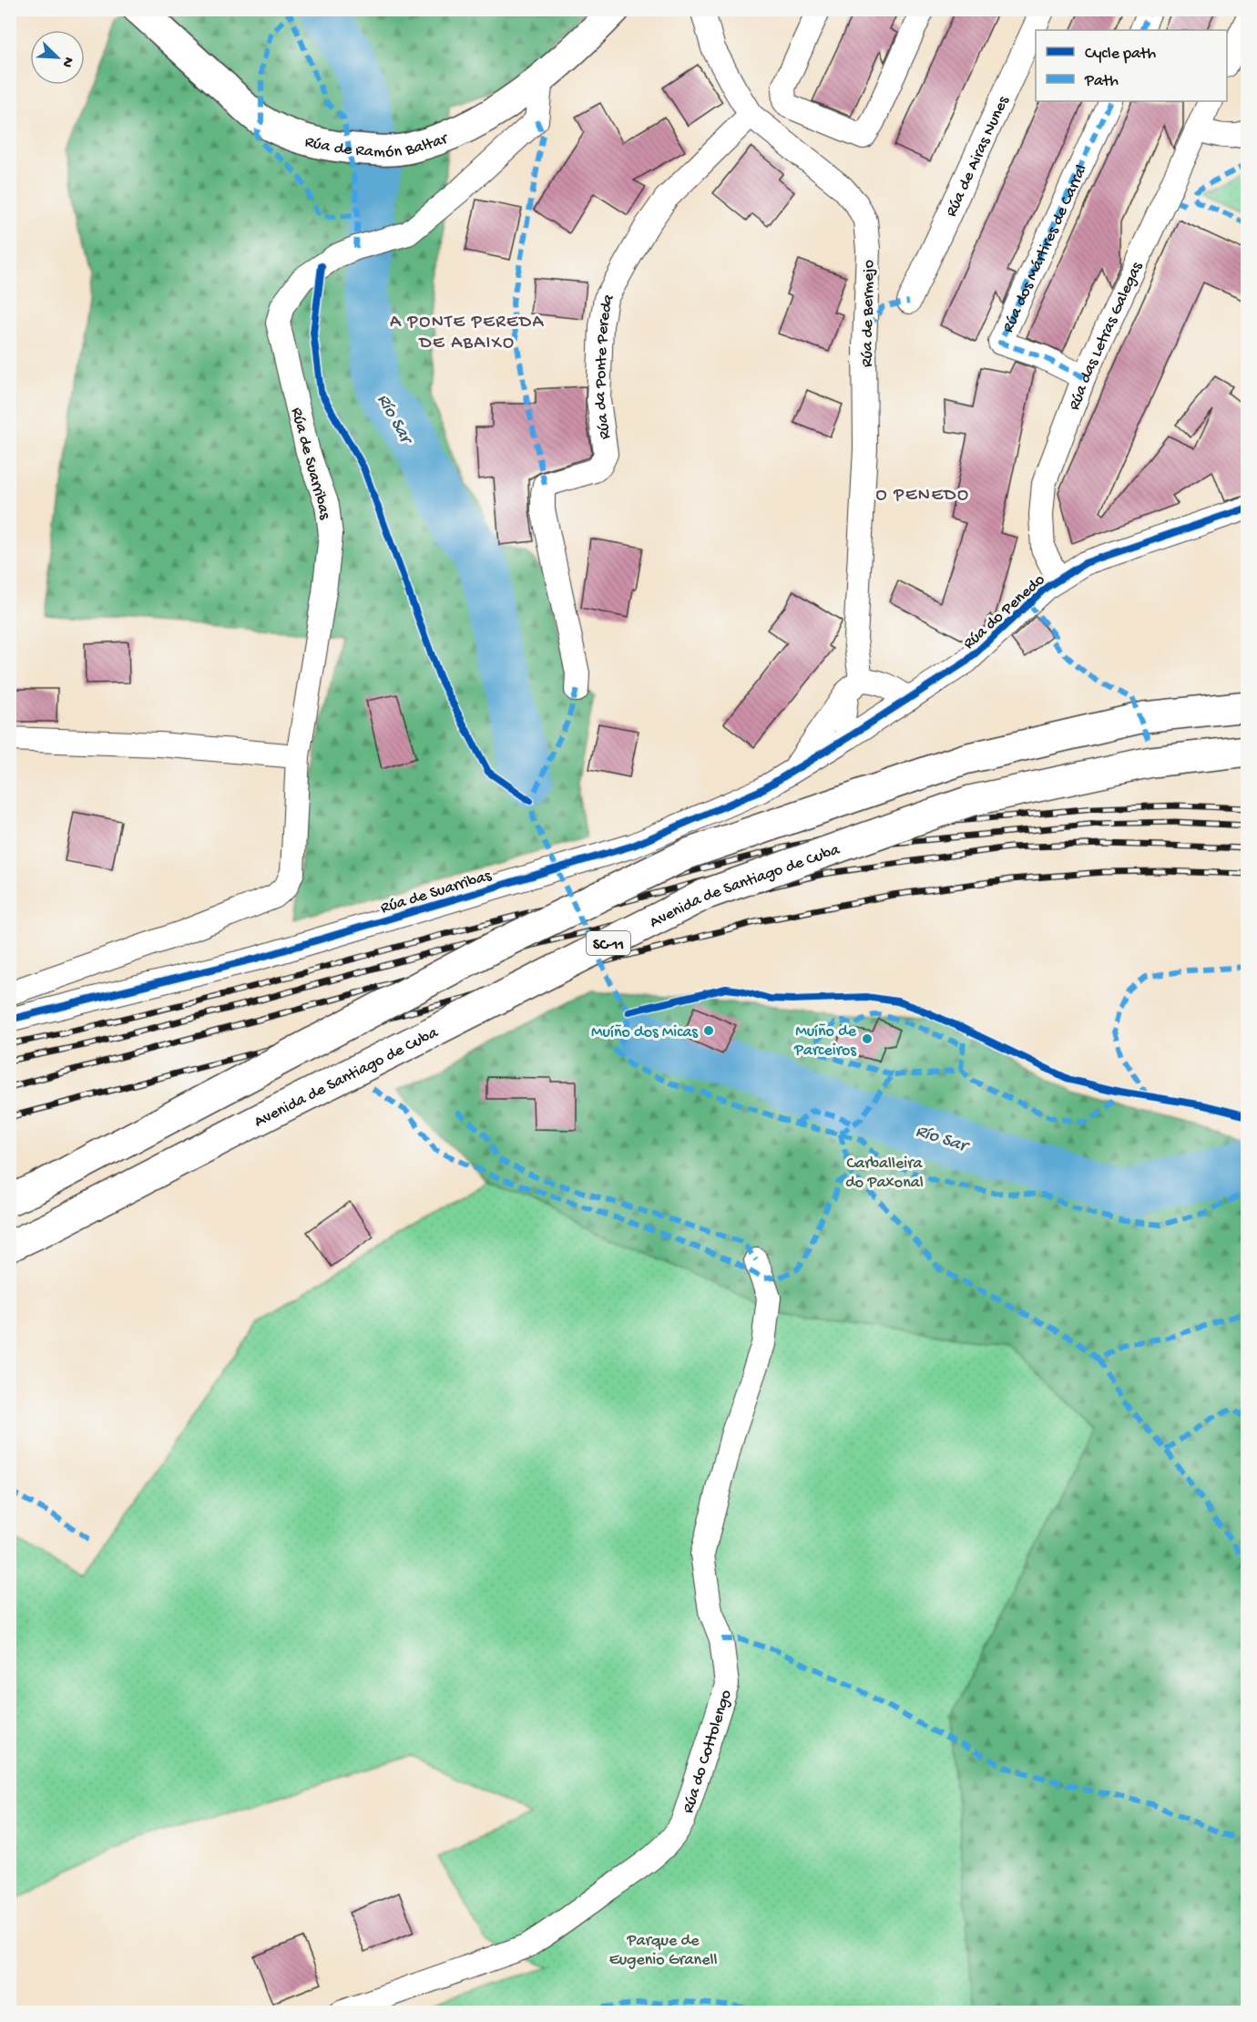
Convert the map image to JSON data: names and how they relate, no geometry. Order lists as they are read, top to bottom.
{
  "streets": {
    "main road": ["Rúa de Ramón Baltar", "Avenida de Santiago de Cuba", "SC-11"],
    "street": [
      "Rúa de Airas Nunes",
      "Rúa dos Mártires de Carral",
      "Rúa de Bermejo",
      "Rúa das Letras Galegas",
      "Rúa da Ponte Pereda",
      "Rúa de Suarribas",
      "Rúa do Penedo",
      "Rúa do Cottolengo"
    ]
  },
  "crossings": [
    ["Rúa de Ramón Baltar", "Rúa de Suarribas"],
    ["Rúa dos Mártires de Carral", "Rúa das Letras Galegas"],
    ["Rúa de Bermejo", "Rúa da Ponte Pereda"],
    ["Rúa de Bermejo", "Rúa de Suarribas"],
    ["Rúa de Bermejo", "Rúa do Penedo"],
    ["Rúa das Letras Galegas", "Rúa do Penedo"],
    ["Rúa de Suarribas", "Rúa do Penedo"]
  ],
  "districts": ["A PONTE PEREDA DE ABAIXO", "O PENEDO"],
  "water": ["Río Sar"],
  "parks": ["Carballeira do Paxonal", "Parque de Eugenio Granell"],
  "places": ["Muíño dos Micas", "Muíño de Parceiros"],
  "legend": ["Cycle path", "Path"],
  "north": "bottom right"
}
